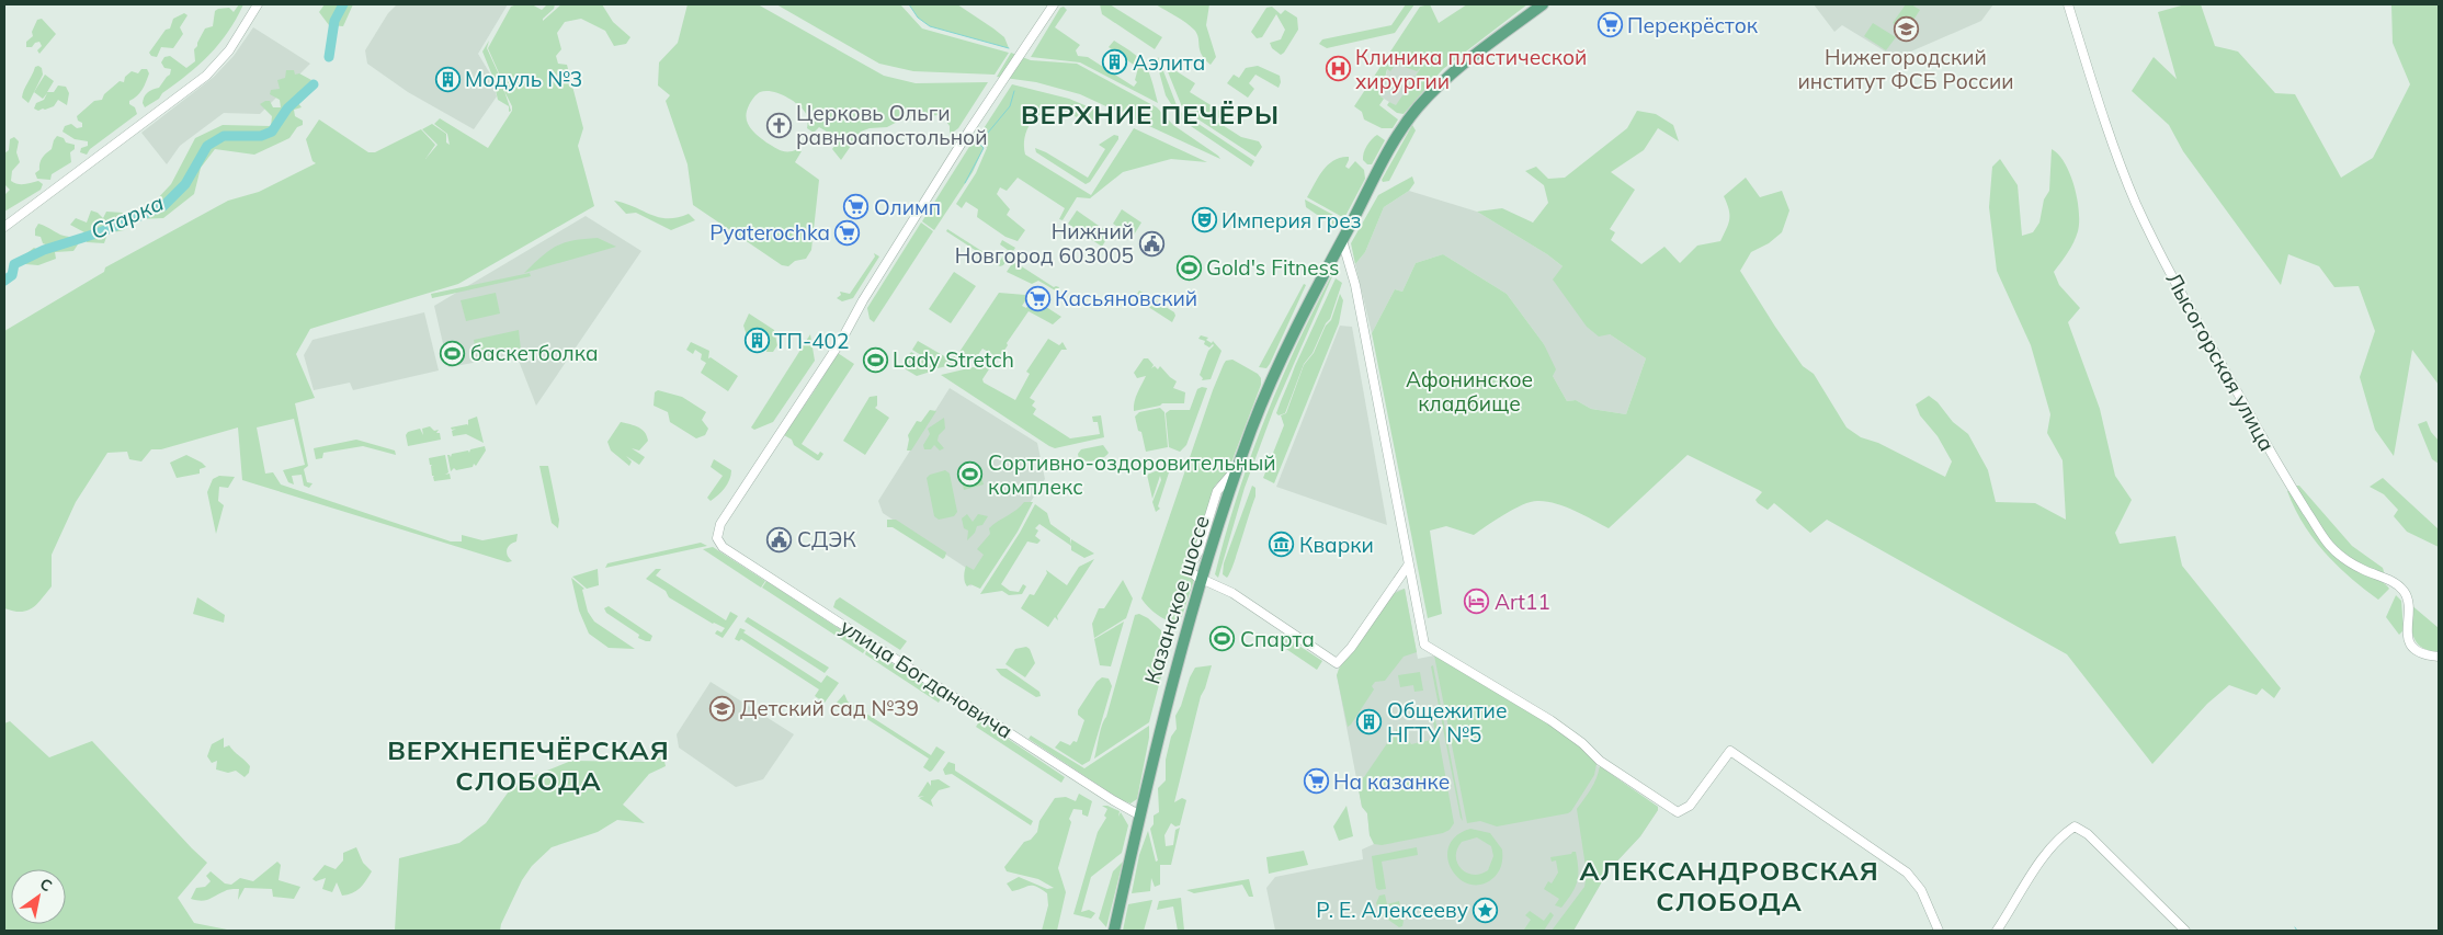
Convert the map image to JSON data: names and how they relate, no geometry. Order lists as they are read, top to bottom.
{
  "streets": {
    "main road": ["Казанское шоссе"],
    "street": ["Лысогорская улица", "улица Богдановича"]
  },
  "crossings": [
    ["Казанское шоссе", "улица Богдановича"]
  ],
  "districts": ["ВЕРХНИЕ ПЕЧЁРЫ", "ВЕРХНЕПЕЧЁРСКАЯ СЛОБОДА", "АЛЕКСАНДРОВСКАЯ СЛОБОДА"],
  "water": ["Старка"],
  "parks": ["Афонинское кладбище"],
  "places": {
    "supermarket": [
      "Перекрёсток",
      "Олимп",
      "Pyaterochka",
      "Касьяновский",
      "На казанке"
    ],
    "school or university": ["Нижегородский институт ФСБ России", "Детский сад №39"],
    "building": [
      "Аэлита",
      "Модуль №3",
      "ТП-402",
      "Общежитие НГТУ №5"
    ],
    "hospital": ["Клиника пластической хирургии"],
    "church": ["Церковь Ольги равноапостольной"],
    "theatre": ["Империя грез"],
    "public building": ["Нижний Новгород 603005", "СДЭК"],
    "sports": [
      "Gold's Fitness",
      "баскетболка",
      "Lady Stretch",
      "Сортивно-оздоровительный комплекс",
      "Спарта"
    ],
    "museum": ["Кварки"],
    "hotel": ["Art11"],
    "place": ["Р. Е. Алексееву"]
  },
  "north": "top right"
}
